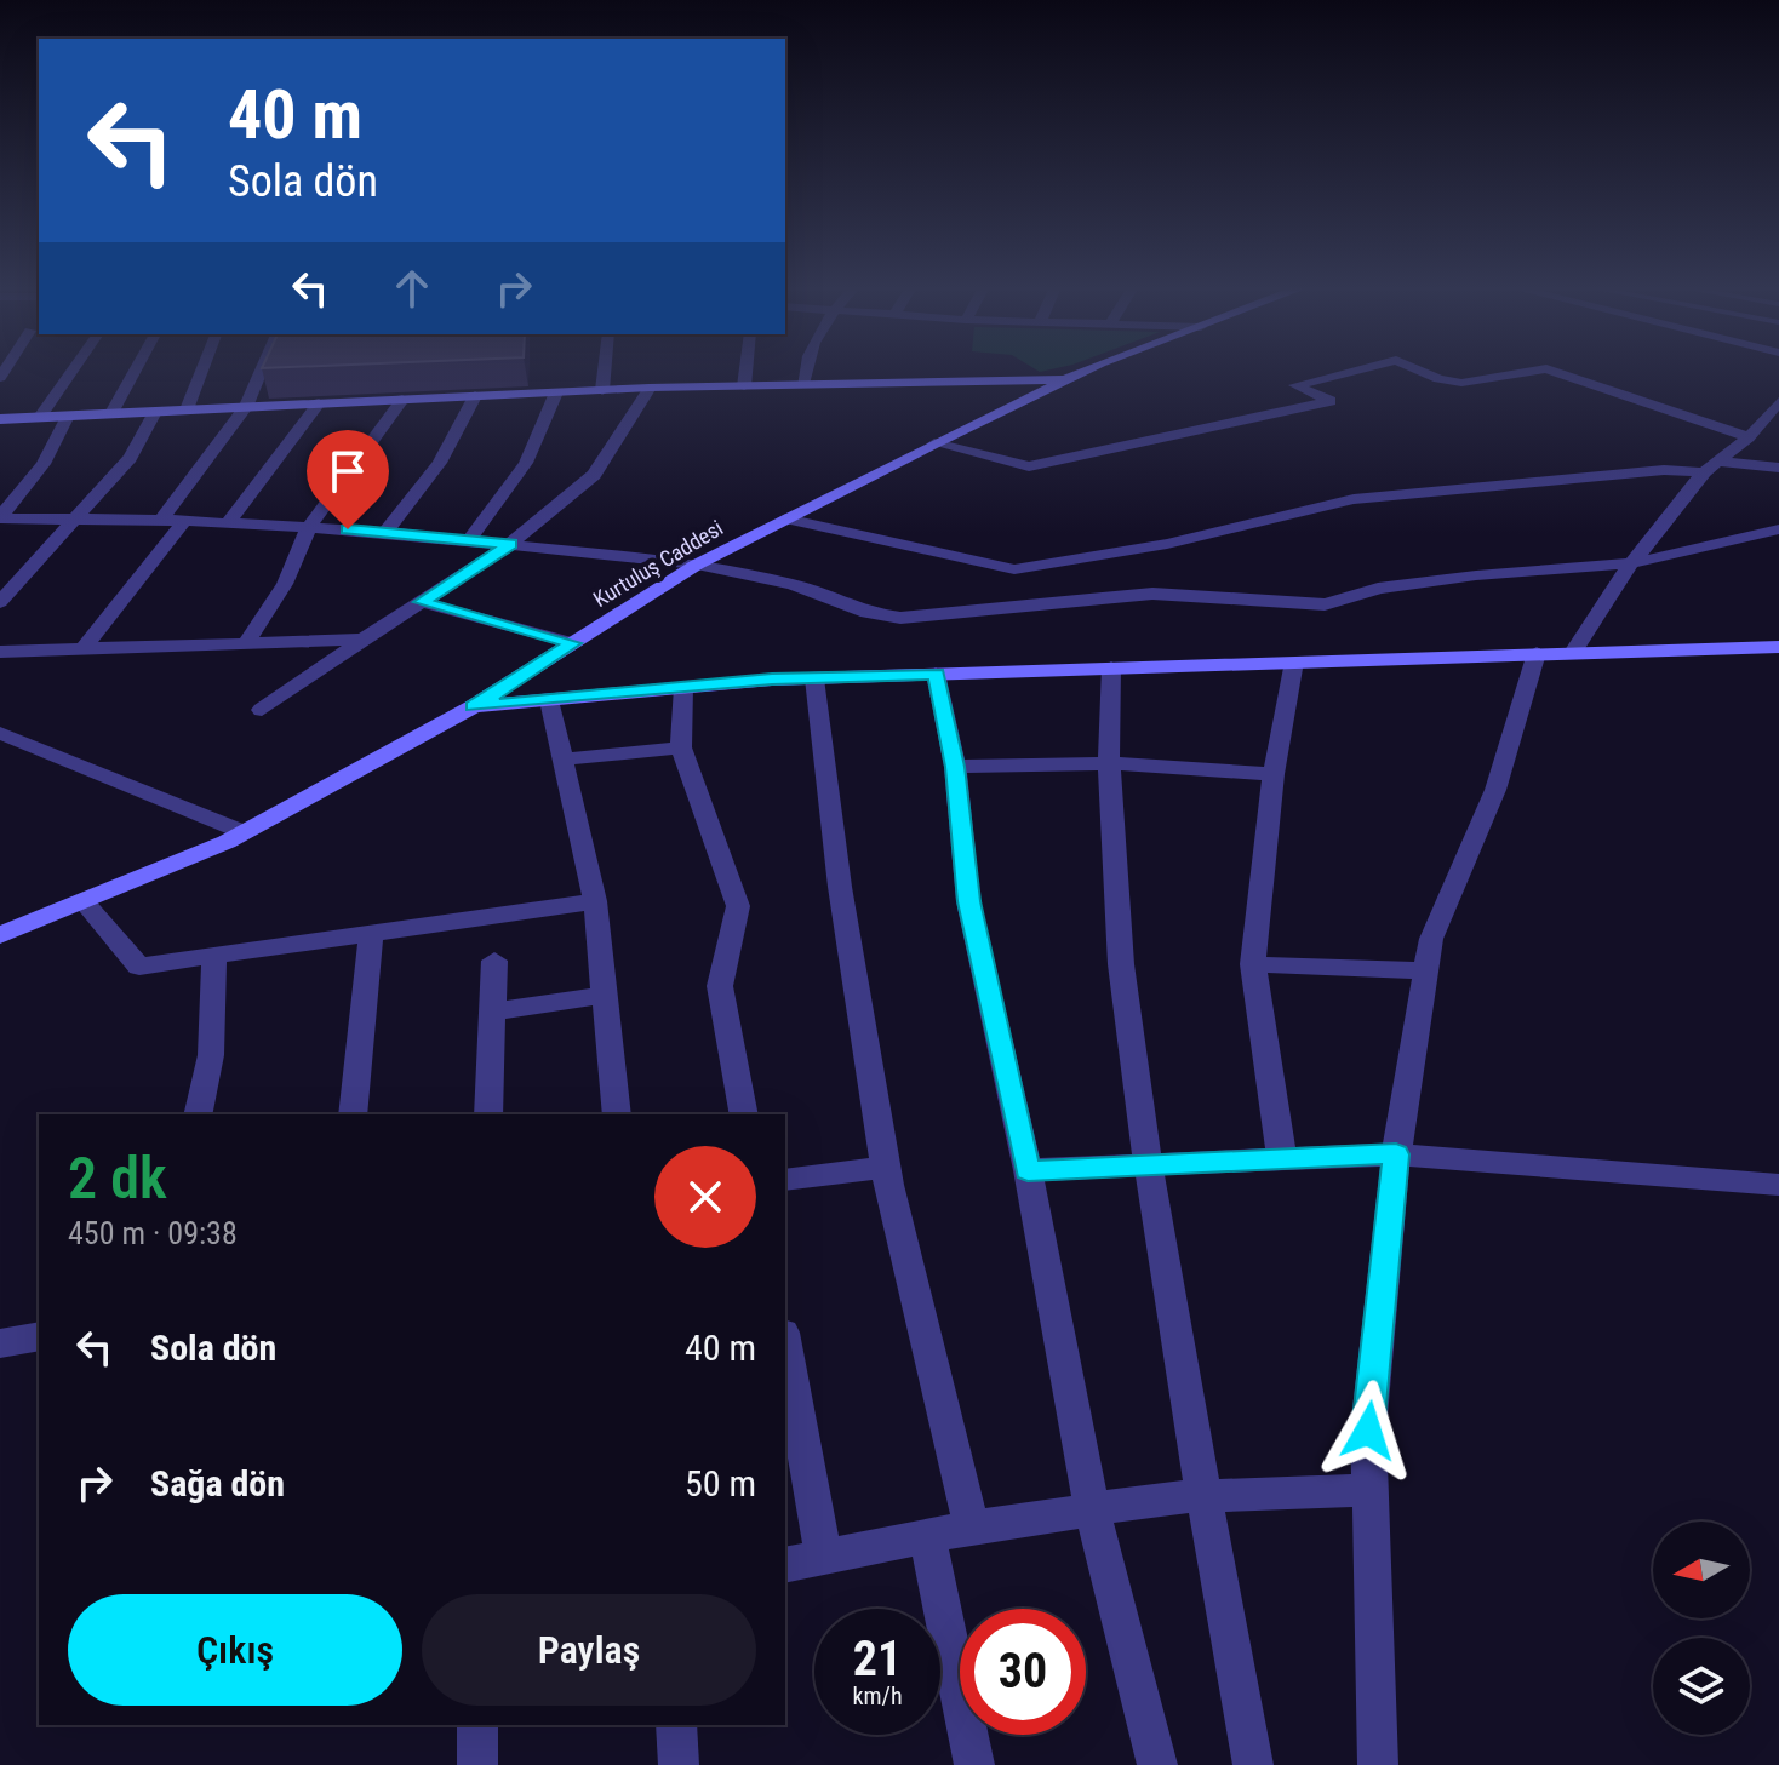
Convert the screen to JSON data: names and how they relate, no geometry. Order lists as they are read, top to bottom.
{
  "streets": {
    "street": ["Kurtuluş Caddesi"]
  },
  "north": "left",
  "page": {
    "turn": ["40 m", "Sola dön"],
    "heading": ["2 dk", "450 m · 09:38"],
    "list": [
      {
        "name": "Sola dön",
        "value": "40 m"
      },
      {
        "name": "Sağa dön",
        "value": "50 m"
      }
    ],
    "buttons": ["Çıkış", "Paylaş"],
    "speed": "21 km/h",
    "limit": "30"
  }
}
